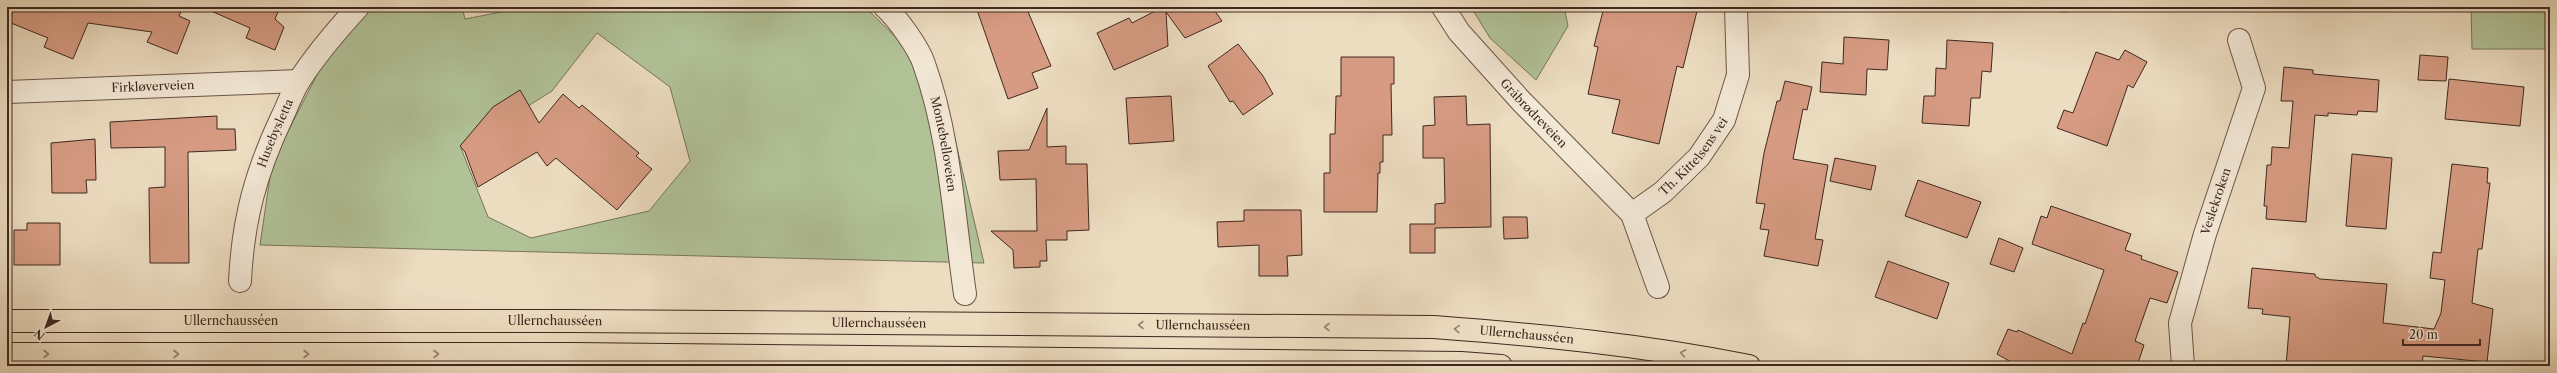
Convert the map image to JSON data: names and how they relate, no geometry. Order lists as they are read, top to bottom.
{
  "streets": {
    "highway": ["Ullernchausséen"],
    "street": [
      "Firkløverveien",
      "Gråbrødreveien",
      "Husebysletta",
      "Montebelloveien",
      "Th. Kittelsens vei",
      "Veslekroken"
    ]
  },
  "crossings": [
    ["Firkløverveien", "Husebysletta"],
    ["Gråbrødreveien", "Th. Kittelsens vei"]
  ],
  "scale_bar": "20 m",
  "north": "bottom left"
}
